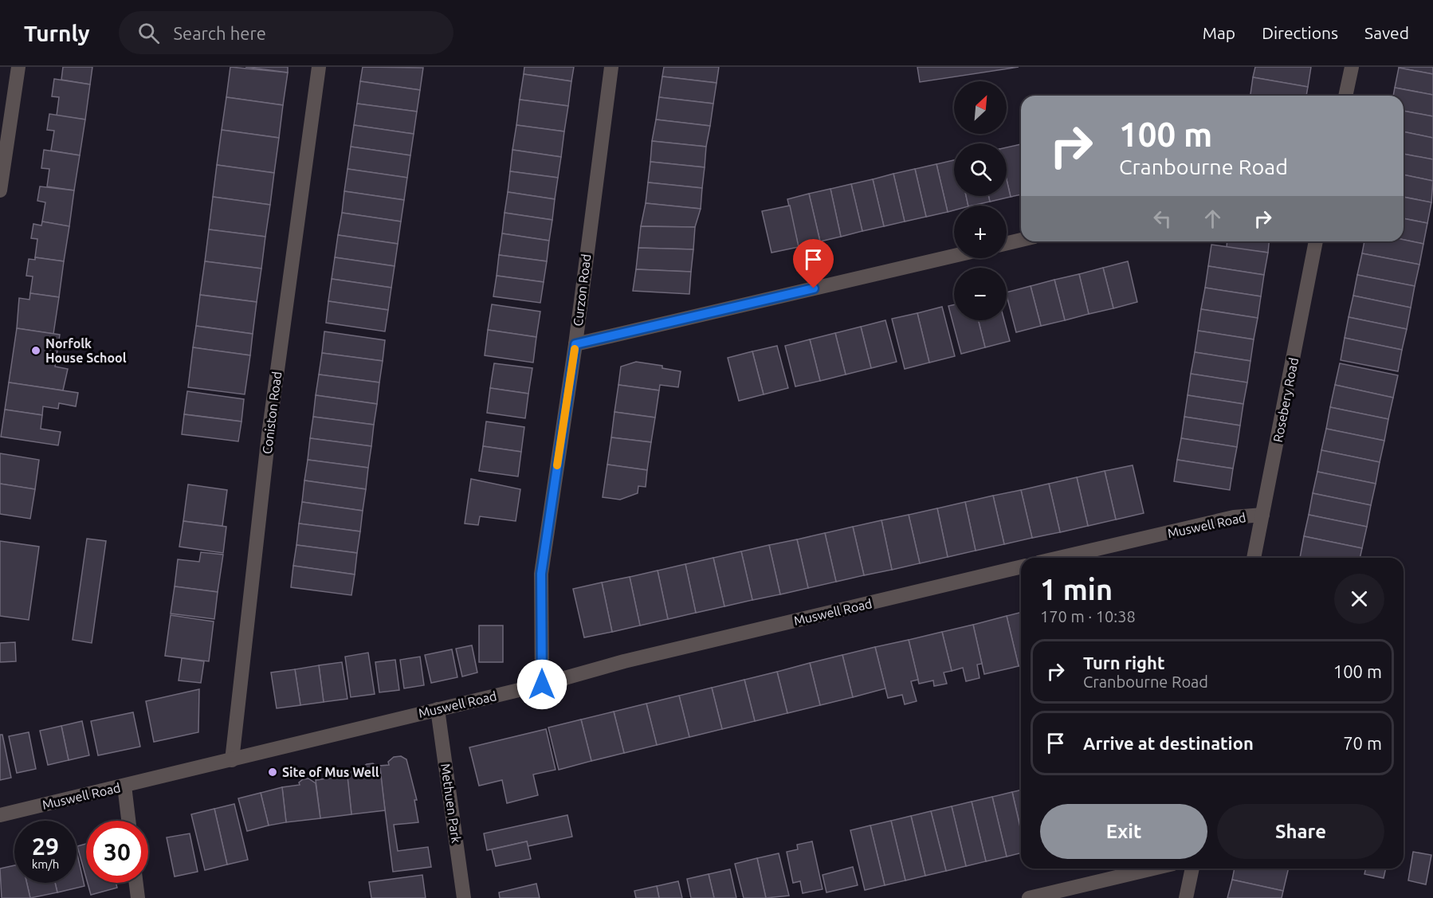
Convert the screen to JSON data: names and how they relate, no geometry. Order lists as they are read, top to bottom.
{
  "streets": {
    "street": [
      "Curzon Road",
      "Rosebery Road",
      "Coniston Road",
      "Muswell Road",
      "Methuen Park"
    ]
  },
  "crossings": [
    ["Curzon Road", "Muswell Road"],
    ["Rosebery Road", "Muswell Road"],
    ["Coniston Road", "Muswell Road"],
    ["Muswell Road", "Methuen Park"]
  ],
  "places": ["Norfolk House School", "Site of Mus Well"],
  "north": "top right",
  "page": {
    "header": "Turnly",
    "search": "Search here",
    "nav": ["Map", "Directions", "Saved"],
    "map_buttons": ["+", "−"],
    "turn": ["100 m", "Cranbourne Road"],
    "heading": ["1 min", "170 m · 10:38"],
    "list": [
      {
        "name": "Turn right",
        "note": "Cranbourne Road",
        "value": "100 m"
      },
      {
        "name": "Arrive at destination",
        "value": "70 m"
      }
    ],
    "buttons": ["Exit", "Share"],
    "speed": "29 km/h",
    "limit": "30"
  }
}
